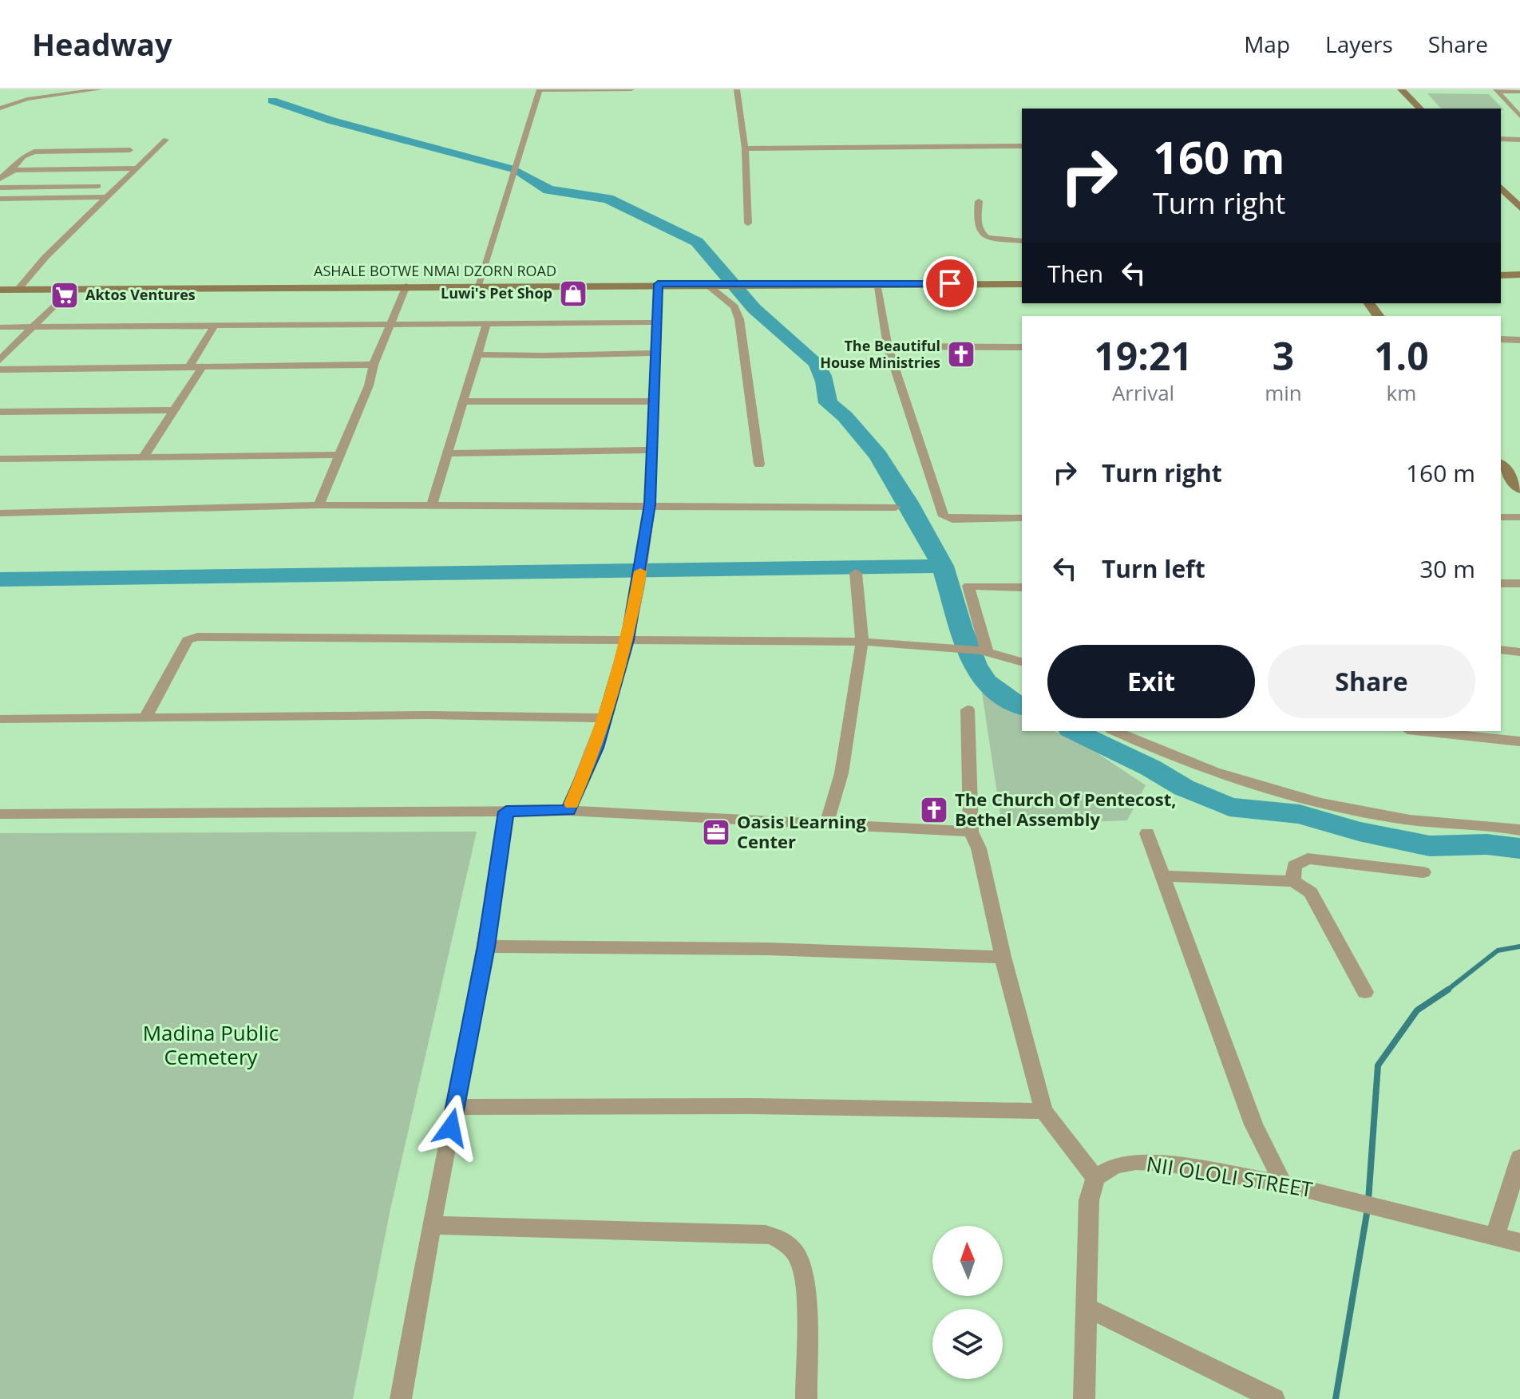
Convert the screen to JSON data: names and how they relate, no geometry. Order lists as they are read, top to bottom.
{
  "streets": {
    "main road": ["ASHALE BOTWE NMAI DZORN ROAD"],
    "street": ["NII OLOLI STREET"]
  },
  "parks": ["Madina Public Cemetery"],
  "places": {
    "shop": ["Luwi's Pet Shop"],
    "supermarket": ["Aktos Ventures"],
    "church": ["The Beautiful House Ministries", "The Church Of Pentecost, Bethel Assembly"],
    "office": ["Oasis Learning Center"]
  },
  "north": "top",
  "page": {
    "header": "Headway",
    "nav": ["Map", "Layers", "Share"],
    "turn": ["160 m", "Turn right"],
    "then": "Then",
    "eta": [
      "19:21",
      "Arrival",
      "3",
      "min",
      "1.0",
      "km"
    ],
    "list": [
      {
        "name": "Turn right",
        "value": "160 m"
      },
      {
        "name": "Turn left",
        "value": "30 m"
      }
    ],
    "buttons": ["Exit", "Share"]
  }
}
